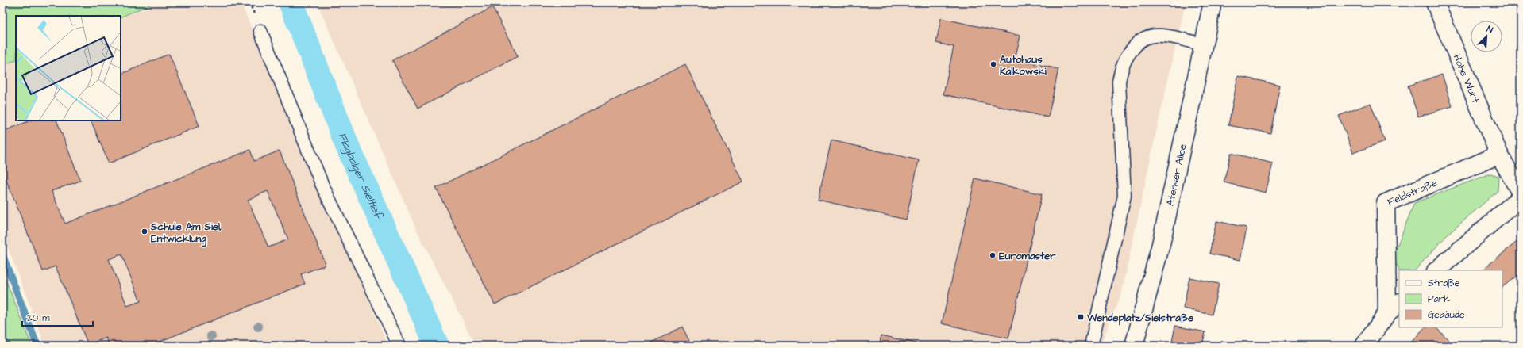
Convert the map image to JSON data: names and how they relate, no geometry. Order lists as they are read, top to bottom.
{
  "streets": {
    "street": ["Hohe Wurt", "Atenser Allee", "Feldstraße"]
  },
  "crossings": [
    ["Hohe Wurt", "Feldstraße"]
  ],
  "water": ["Flagbalger Sieltief"],
  "places": {
    "other": ["Autohaus Kalkowski", "Schule Am Siel, Entwicklung", "Euromaster"],
    "transit": ["Wendeplatz/Sielstraße"]
  },
  "legend": ["Straße", "Park", "Gebäude"],
  "scale_bar": "20 m",
  "north": "top right"
}
